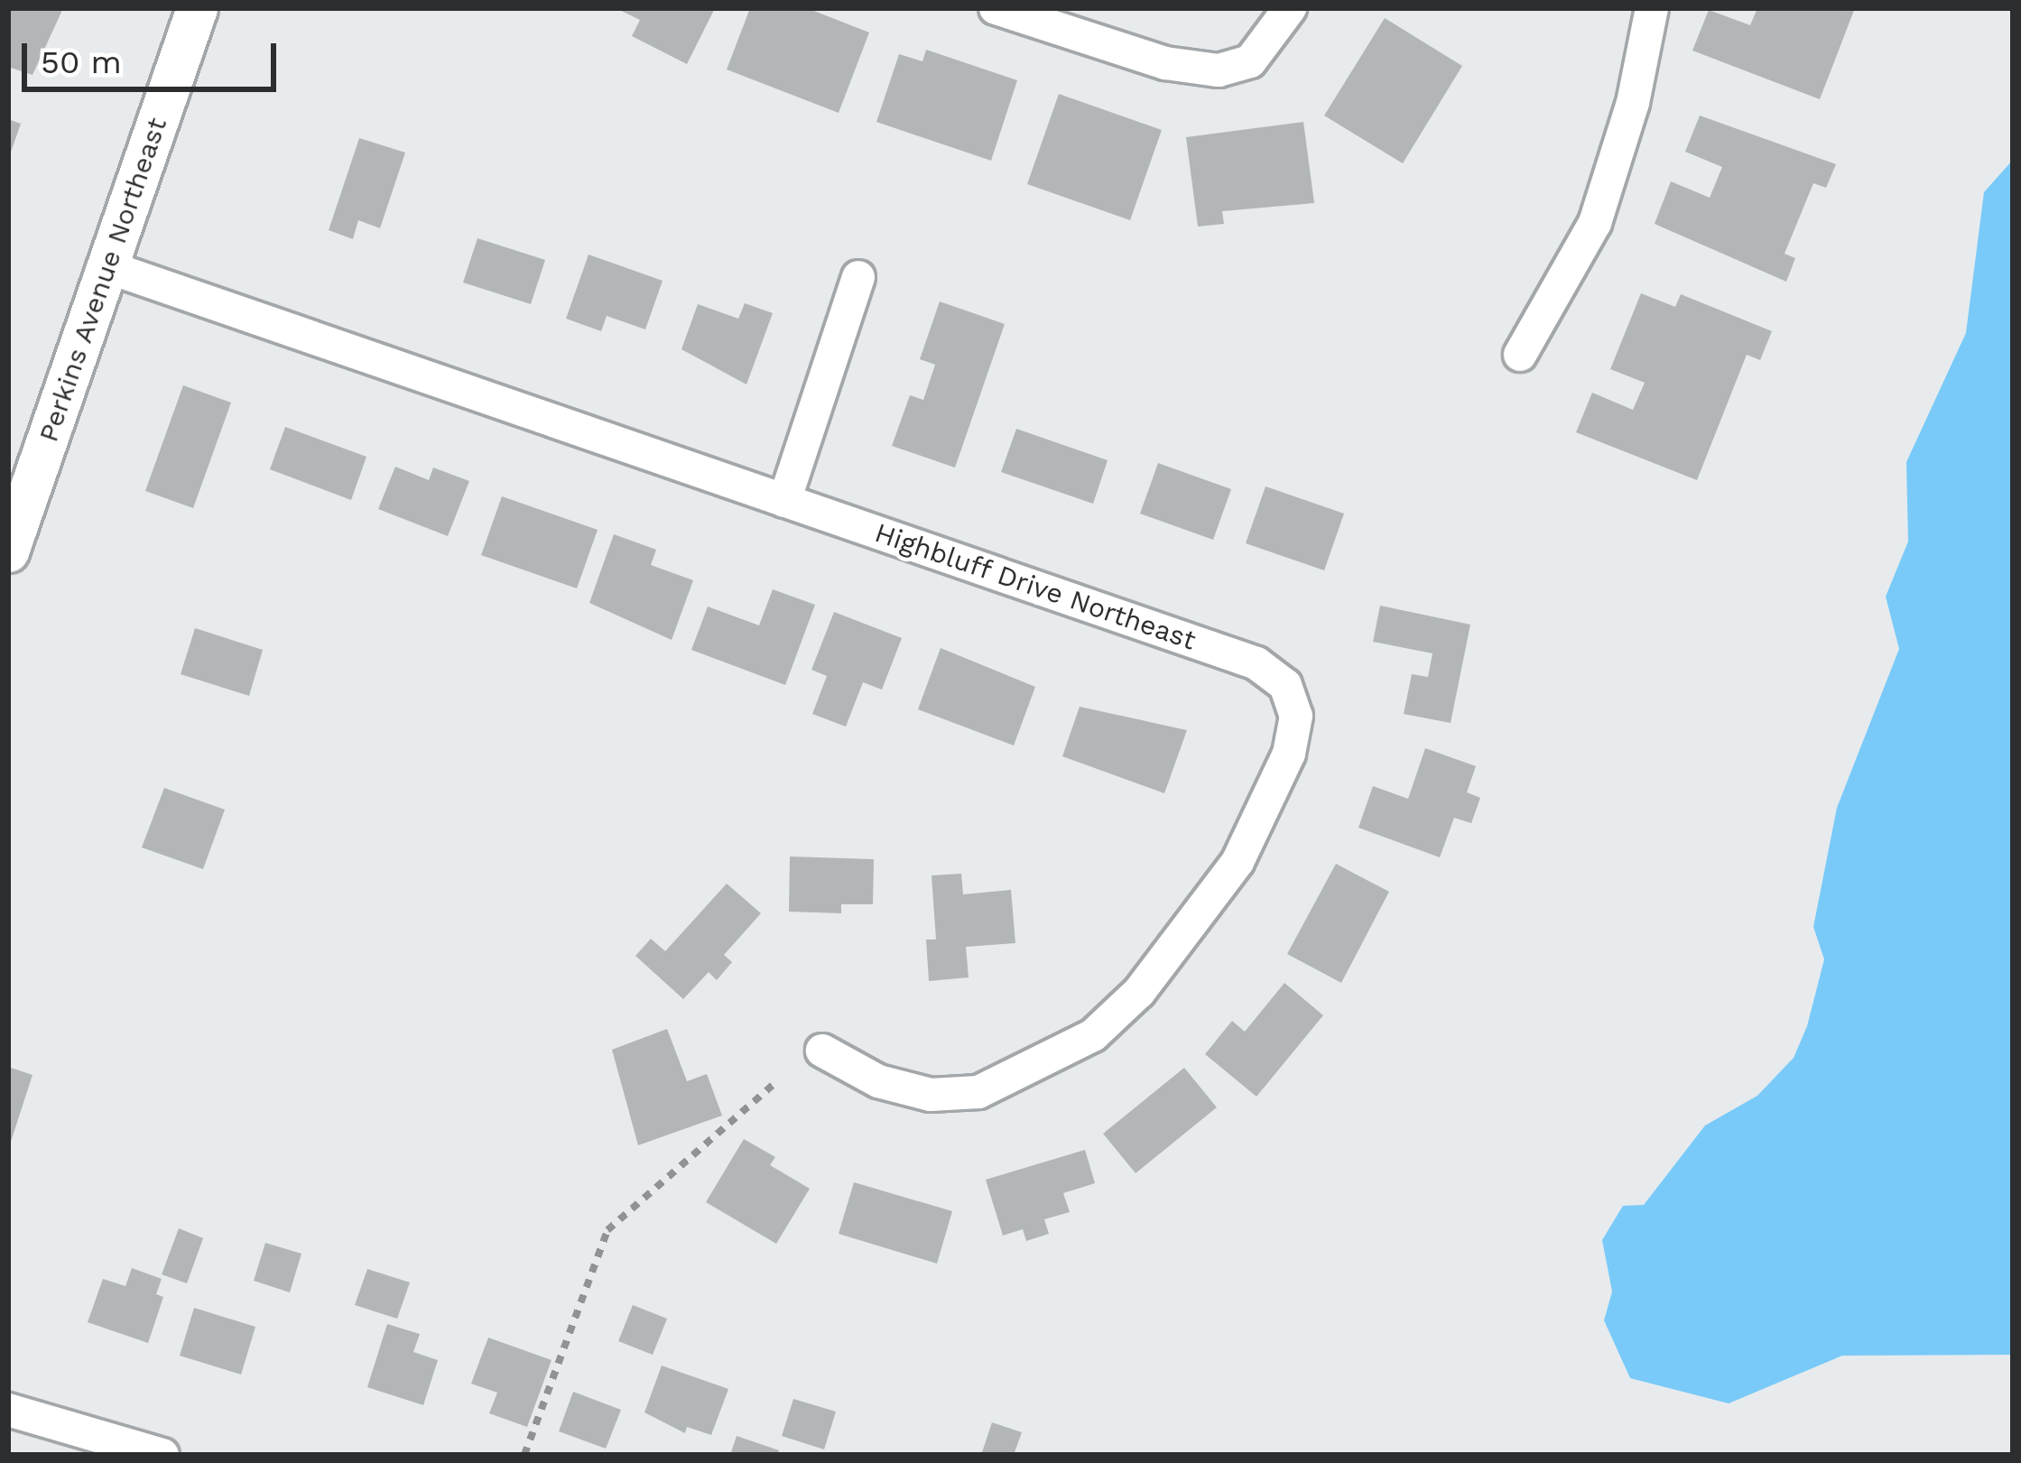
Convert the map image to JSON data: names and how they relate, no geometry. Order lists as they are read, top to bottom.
{
  "streets": {
    "street": ["Perkins Avenue Northeast", "Highbluff Drive Northeast"]
  },
  "crossings": [
    ["Perkins Avenue Northeast", "Highbluff Drive Northeast"]
  ],
  "scale_bar": "50 m"
}
